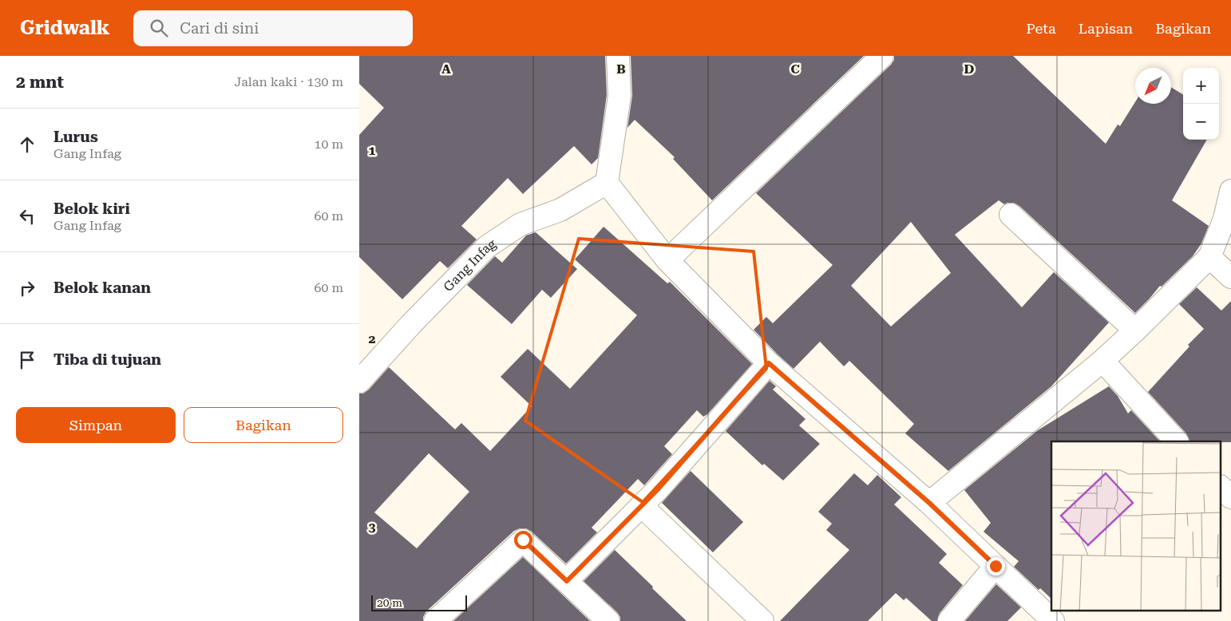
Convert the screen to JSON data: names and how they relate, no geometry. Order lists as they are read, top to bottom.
{
  "streets": {
    "street": ["Gang Infag"]
  },
  "scale_bar": "20 m",
  "north": "bottom left",
  "page": {
    "header": "Gridwalk",
    "search": "Cari di sini",
    "nav": ["Peta", "Lapisan", "Bagikan"],
    "heading": ["2 mnt", "Jalan kaki · 130 m"],
    "map_buttons": ["+", "−"],
    "list": [
      ["Lurus", "Gang Infag", "10 m"],
      ["Belok kiri", "Gang Infag", "60 m"],
      ["Belok kanan", "60 m"],
      "Tiba di tujuan"
    ],
    "buttons": ["Simpan", "Bagikan"],
    "scale": "20 m"
  },
  "grid": {
    "columns": [
      "A",
      "B",
      "C",
      "D"
    ],
    "rows": ["1", "2", "3"]
  }
}
